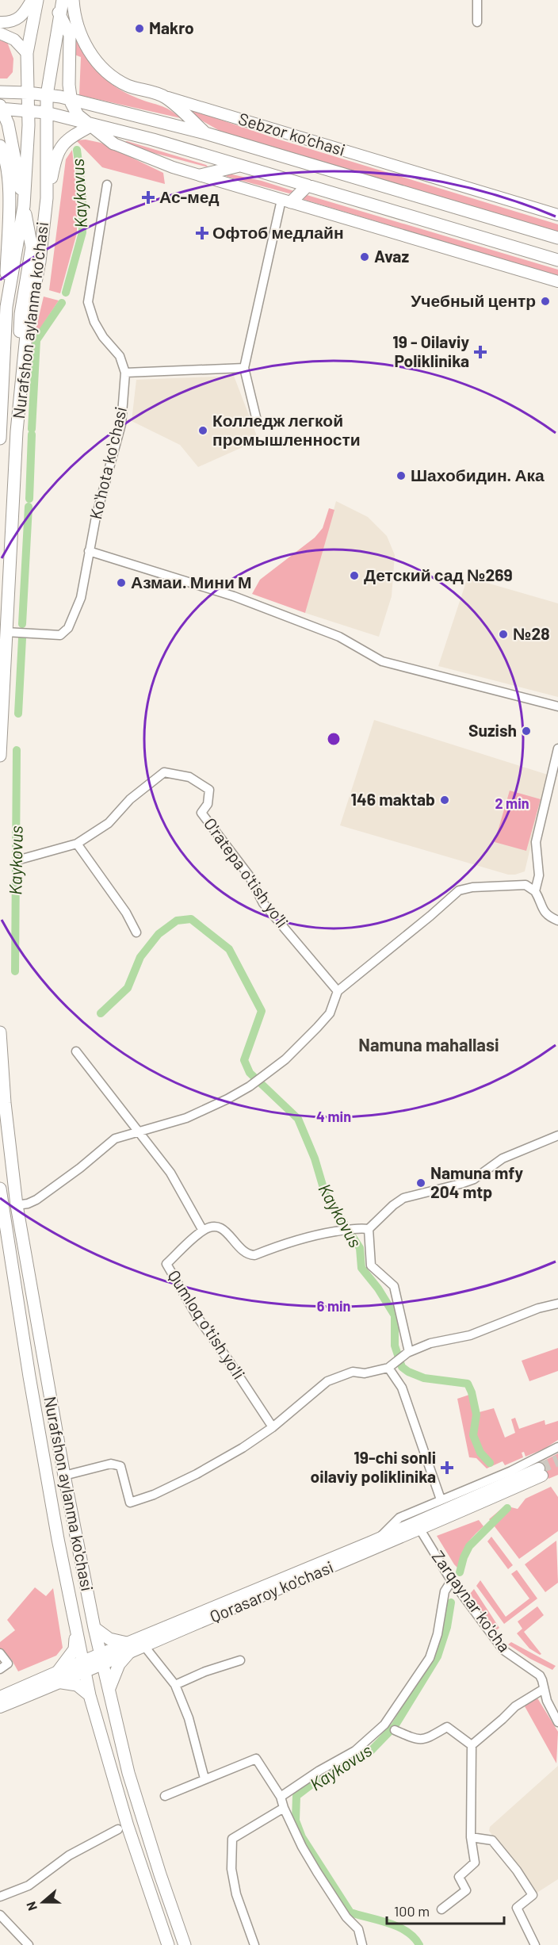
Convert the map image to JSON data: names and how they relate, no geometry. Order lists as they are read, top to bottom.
{
  "streets": {
    "main road": ["Sebzor ko‘chasi", "Nurafshon aylanma ko'chasi", "Qorasaroy ko'chasi"],
    "street": [
      "Koʻhota koʻchasi",
      "O'ratepa o'tish yo'li",
      "Qumloq o'tish yo'li",
      "Zarqaynar ko'cha"
    ]
  },
  "crossings": [
    ["Sebzor ko‘chasi", "Nurafshon aylanma ko'chasi"],
    ["Nurafshon aylanma ko'chasi", "Koʻhota koʻchasi"],
    ["Nurafshon aylanma ko'chasi", "Qorasaroy ko'chasi"],
    ["Qorasaroy ko'chasi", "Zarqaynar ko'cha"]
  ],
  "districts": ["Namuna mahallasi"],
  "water": ["Kaykovus"],
  "places": {
    "other": [
      "Makro",
      "Avaz",
      "Учебный центр",
      "Колледж легкой промышленности",
      "Шахобидин. Ака",
      "Детский сад №269",
      "Азмаи. Мини М",
      "№28",
      "Suzish",
      "146 maktab",
      "Namuna mfy 204 mtp"
    ],
    "health": [
      "Ас-мед",
      "Офтоб медлайн",
      "19 - Oilaviy Poliklinika",
      "19-chi sonli oilaviy poliklinika"
    ]
  },
  "scale_bar": "100 m",
  "north": "left",
  "rings": ["2 min", "4 min", "6 min"]
}
